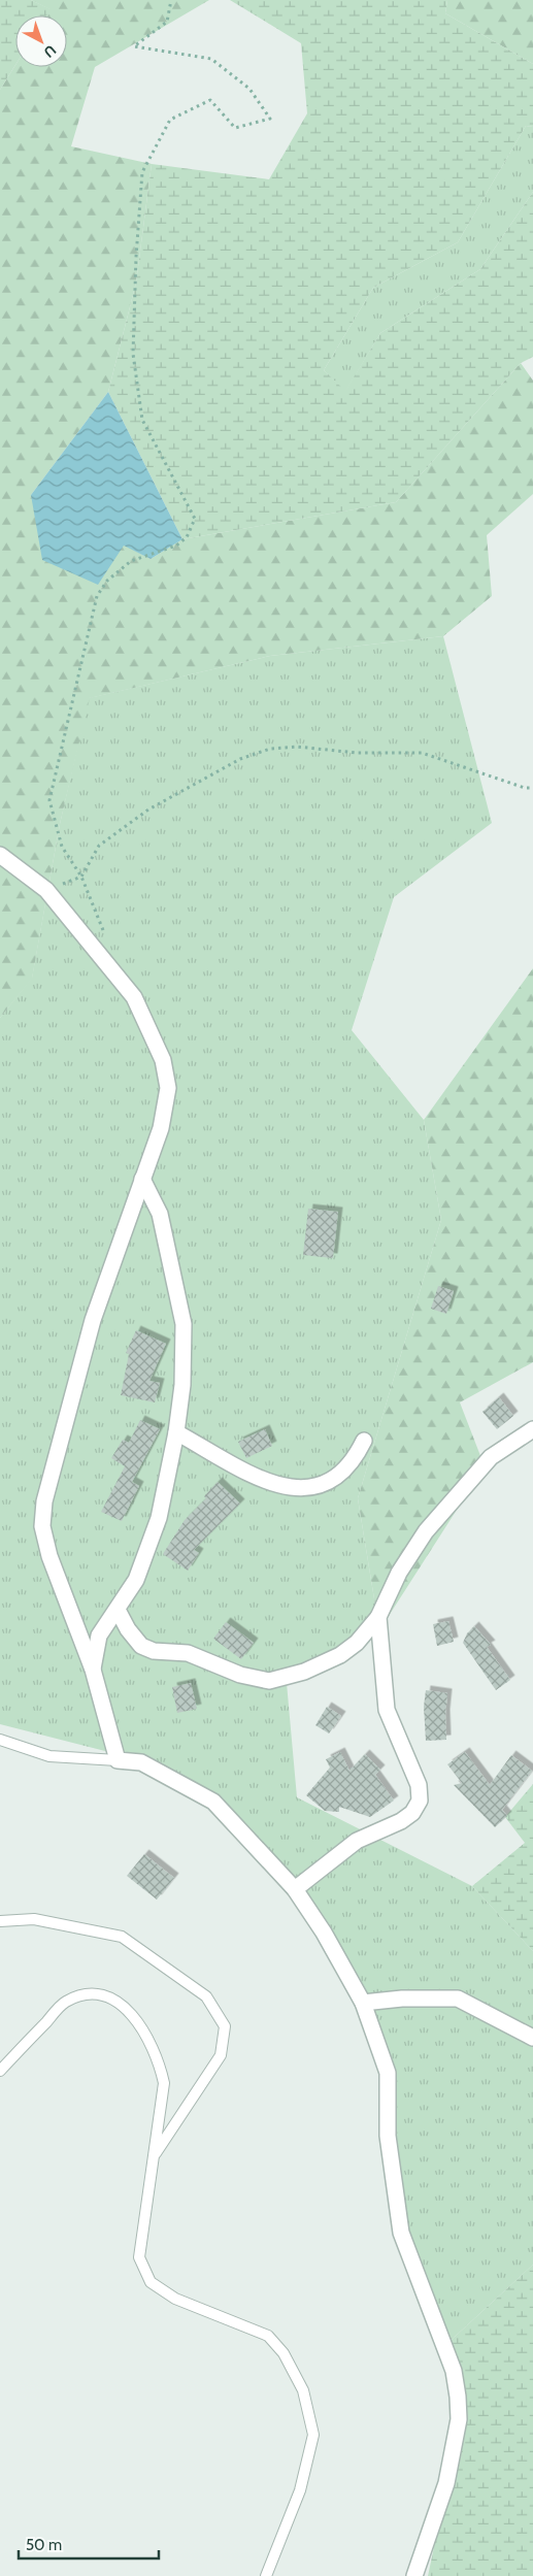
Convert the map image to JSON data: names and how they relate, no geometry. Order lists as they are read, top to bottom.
{
  "scale_bar": "50 m",
  "north": "bottom right"
}
